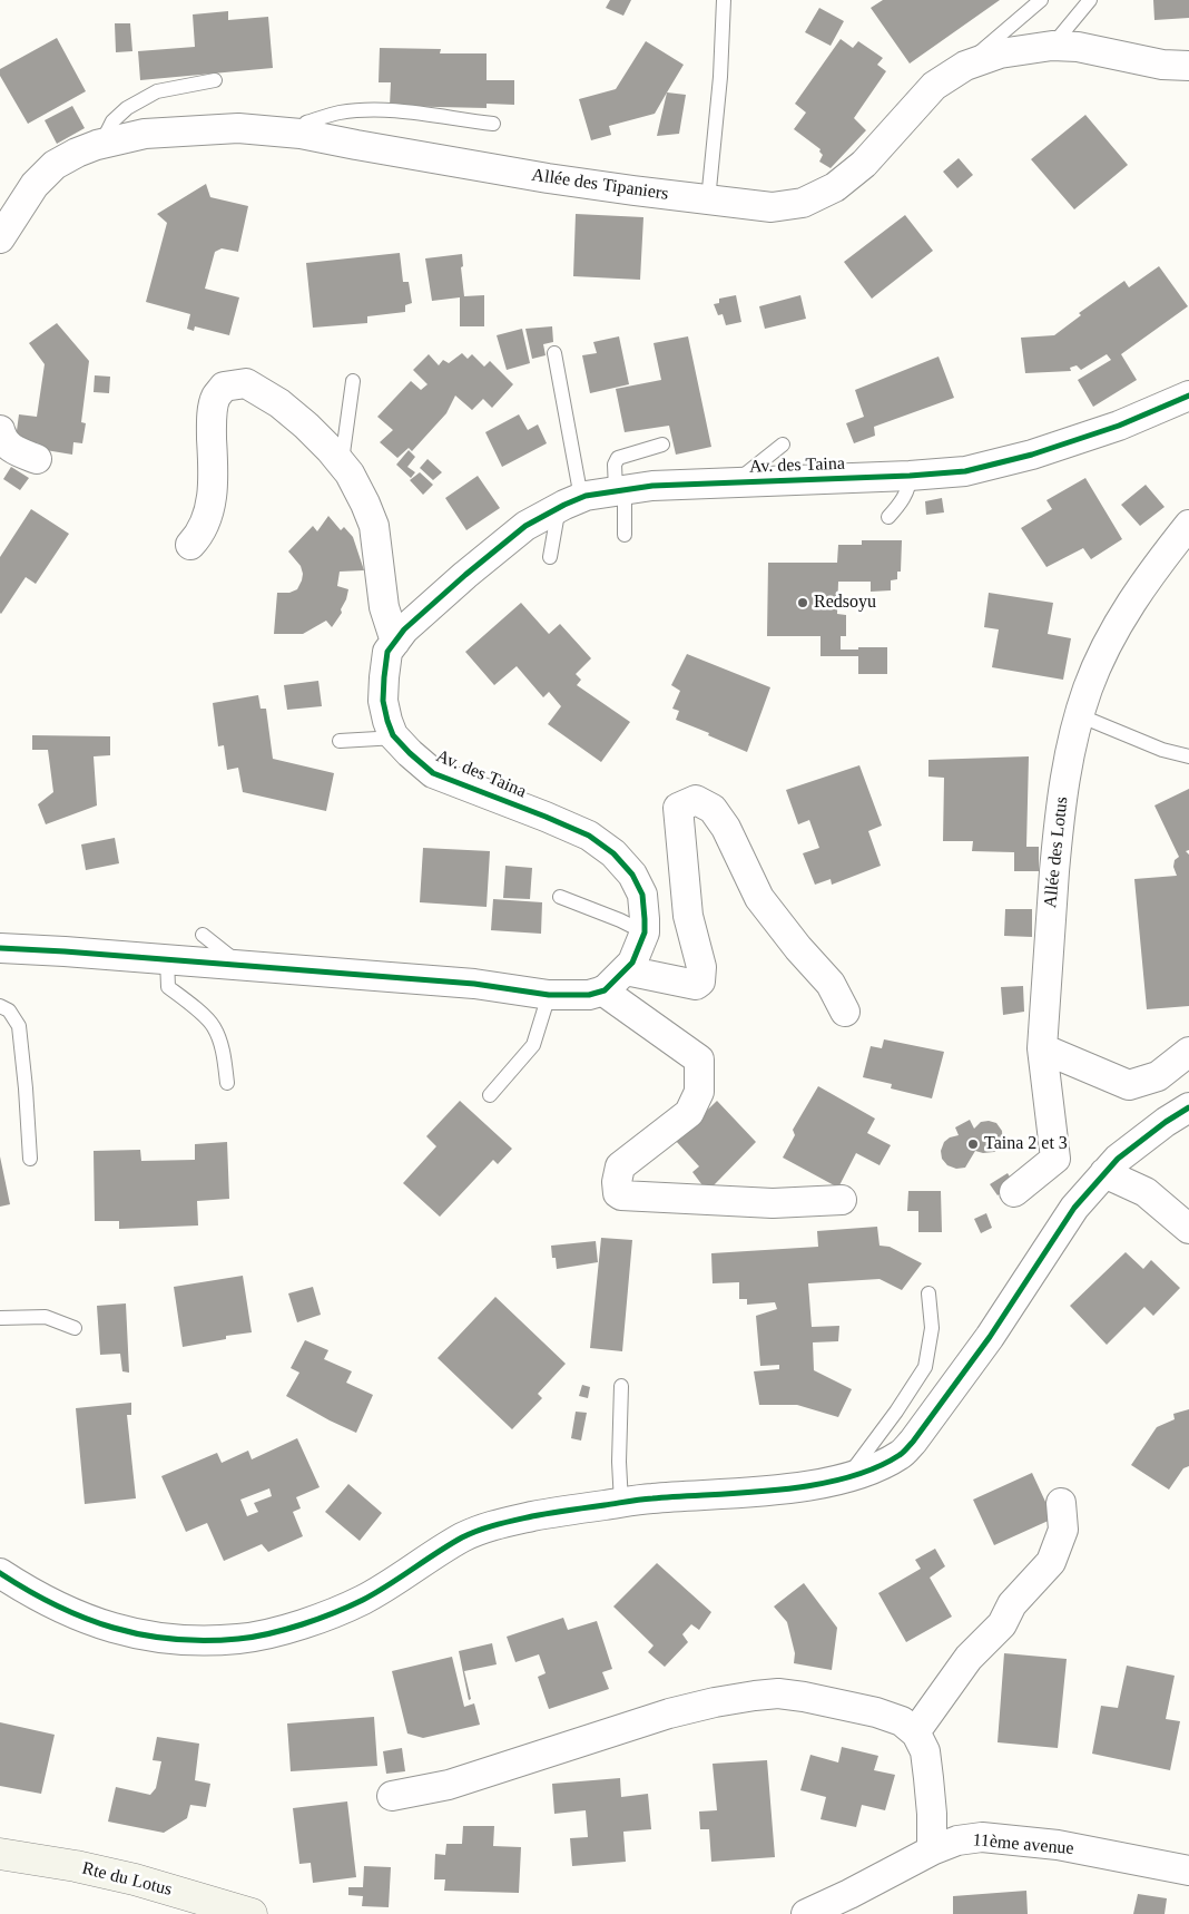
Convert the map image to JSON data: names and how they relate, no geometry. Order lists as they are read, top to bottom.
{
  "streets": {
    "main road": ["Rte du Lotus"],
    "street": [
      "Allée des Tipaniers",
      "Av. des Taina",
      "Allée des Lotus",
      "11ème avenue"
    ]
  },
  "places": ["Redsoyu", "Taina 2 et 3"]
}
